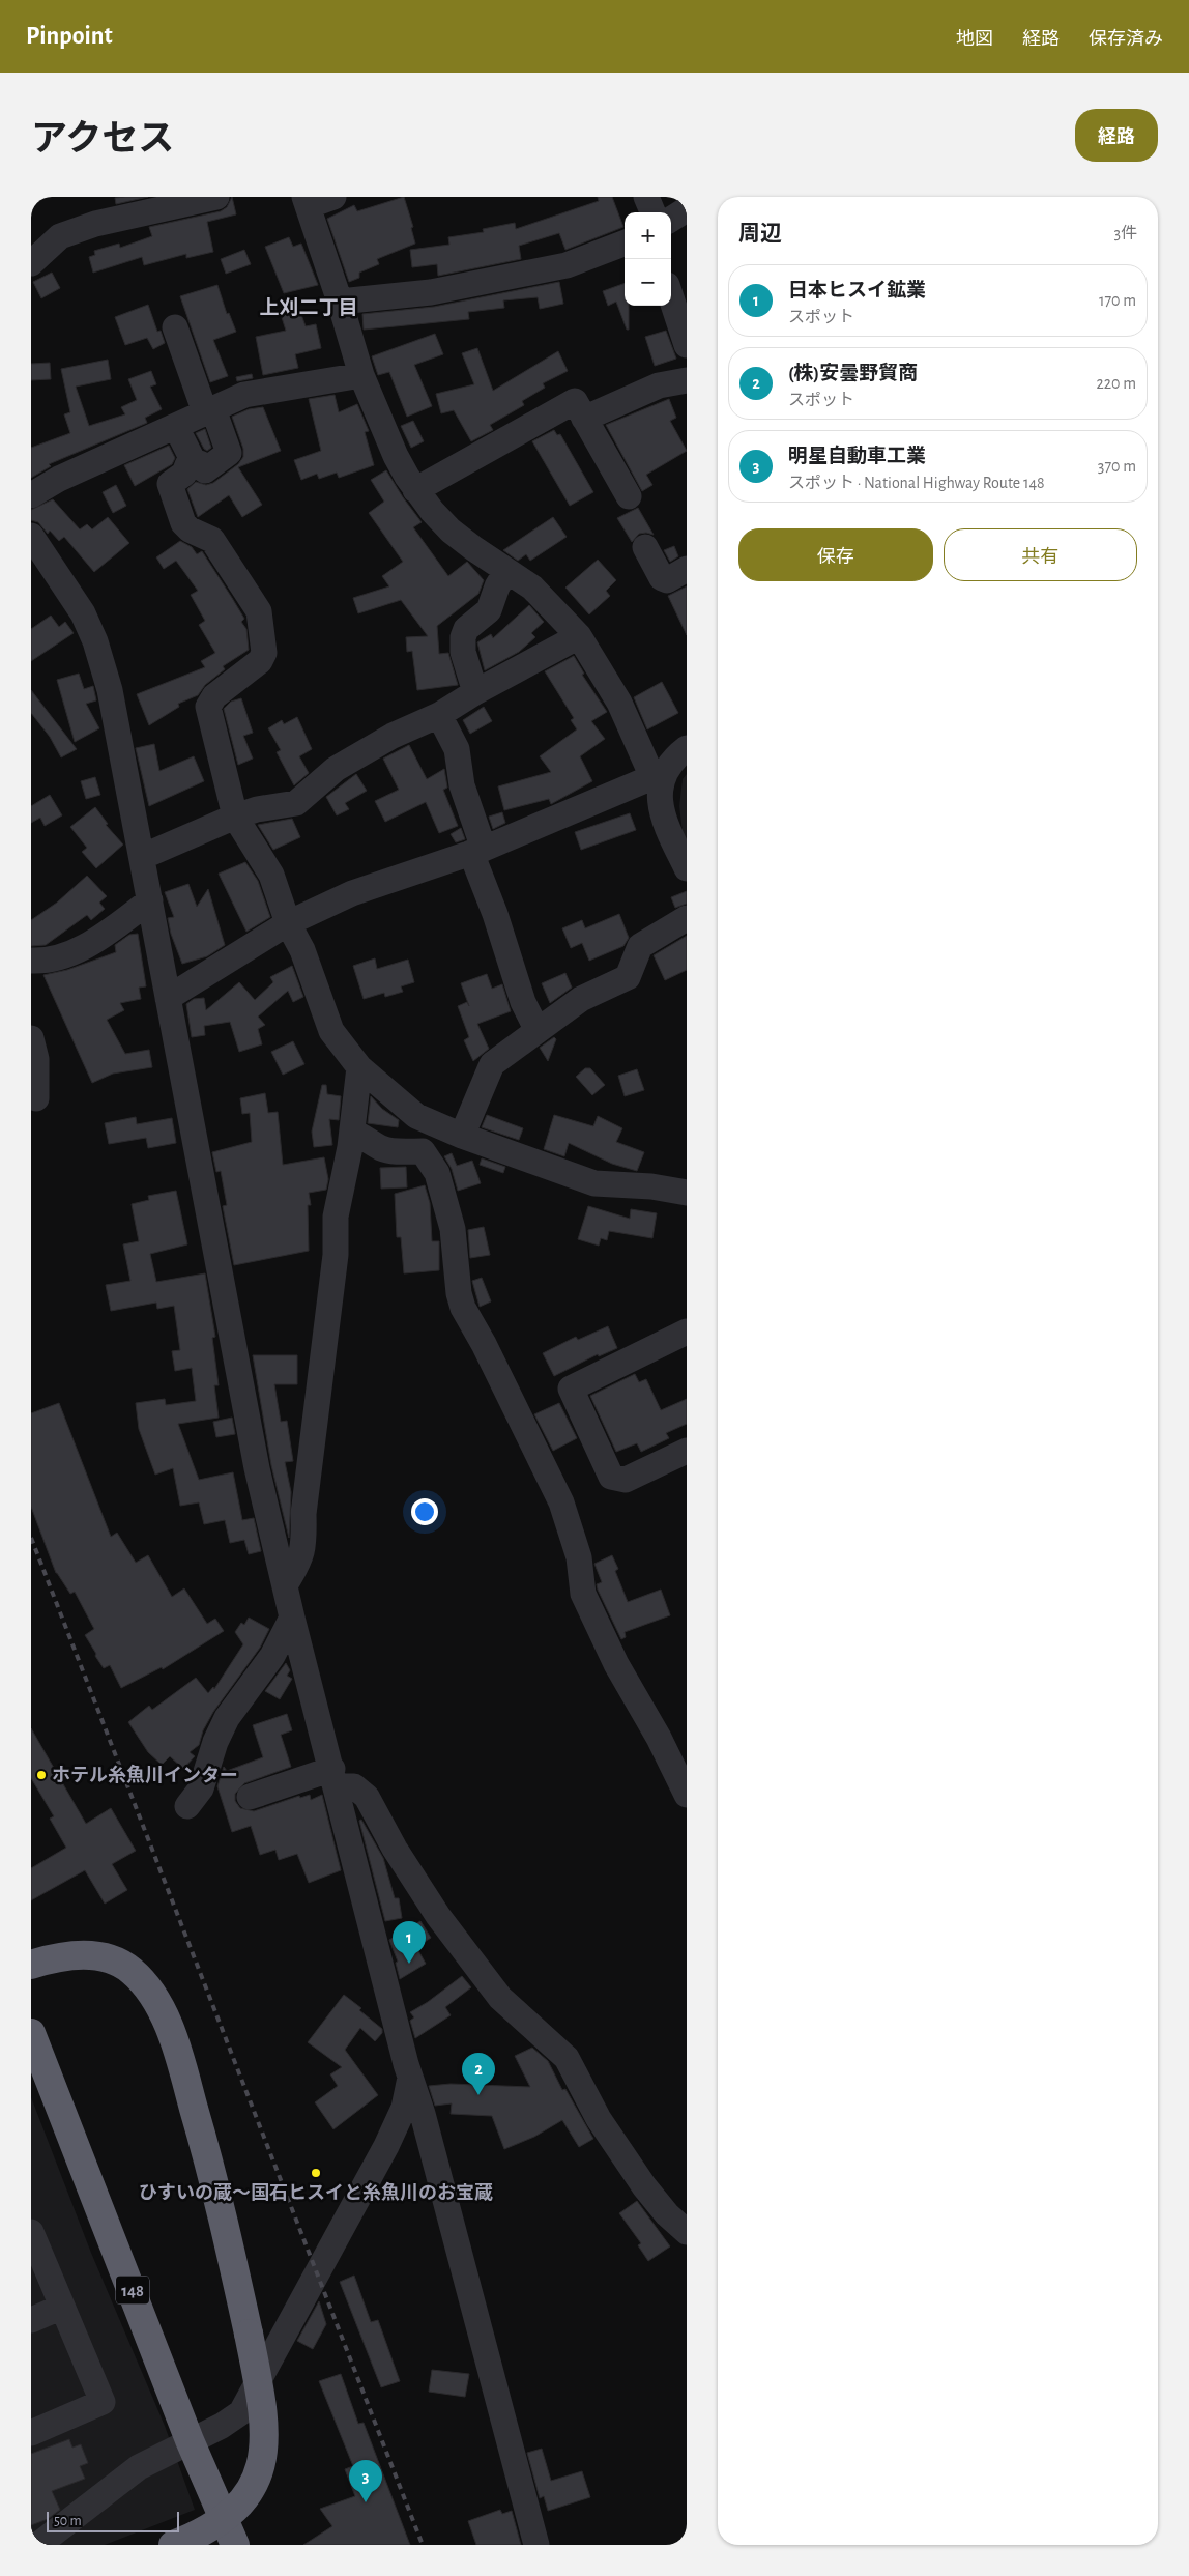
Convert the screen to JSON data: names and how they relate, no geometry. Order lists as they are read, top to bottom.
{
  "streets": {
    "highway": ["148"]
  },
  "districts": ["上刈二丁目"],
  "places": ["ホテル糸魚川インター", "ひすいの蔵～国石ヒスイと糸魚川のお宝蔵"],
  "scale_bar": "50 m",
  "page": {
    "header": "Pinpoint",
    "nav": ["地図", "経路", "保存済み"],
    "title": "アクセス",
    "buttons": [
      "経路",
      ["保存", "共有"]
    ],
    "heading": ["周辺", "3件"],
    "map_buttons": ["+", "−"],
    "list": [
      {
        "mark": "1",
        "name": "日本ヒスイ鉱業",
        "note": "スポット",
        "value": "170 m"
      },
      {
        "mark": "2",
        "name": "(株)安曇野貿商",
        "note": "スポット",
        "value": "220 m"
      },
      {
        "mark": "3",
        "name": "明星自動車工業",
        "note": "スポット · National Highway Route 148",
        "value": "370 m"
      }
    ],
    "pins": ["1", "2", "3"],
    "scale": "50 m"
  }
}
